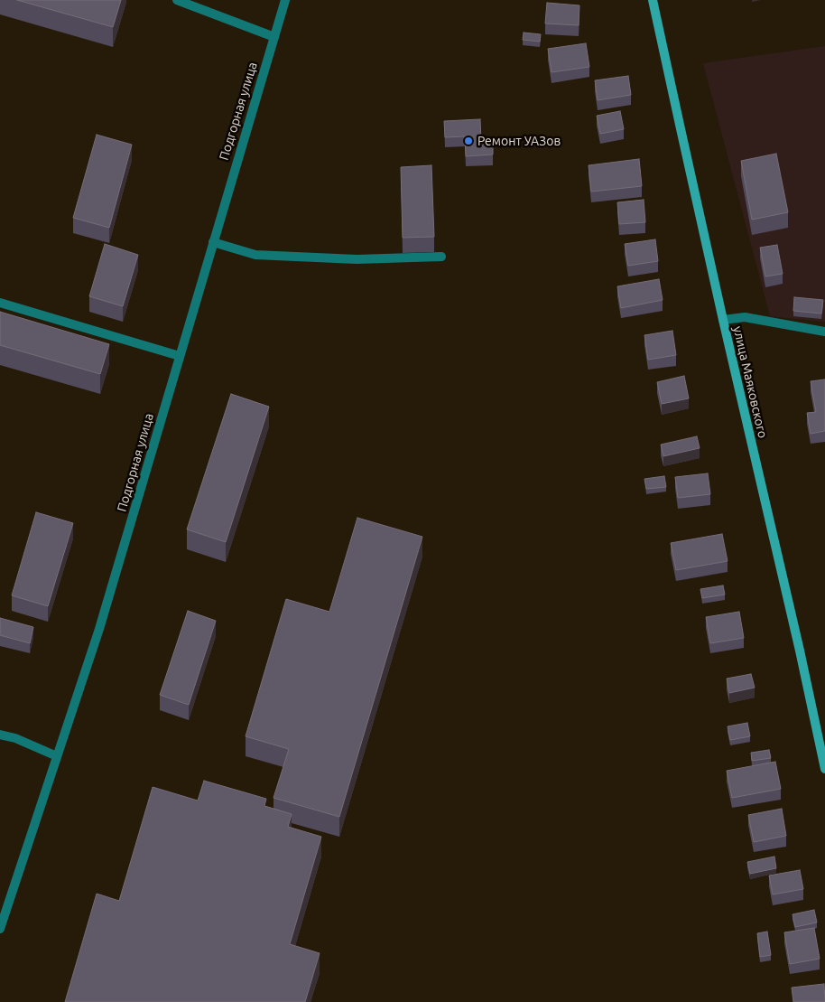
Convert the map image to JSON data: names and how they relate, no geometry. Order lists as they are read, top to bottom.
{
  "streets": {
    "street": ["Подгорная улица", "улица Маяковского"]
  },
  "places": ["Ремонт УАЗов"]
}
